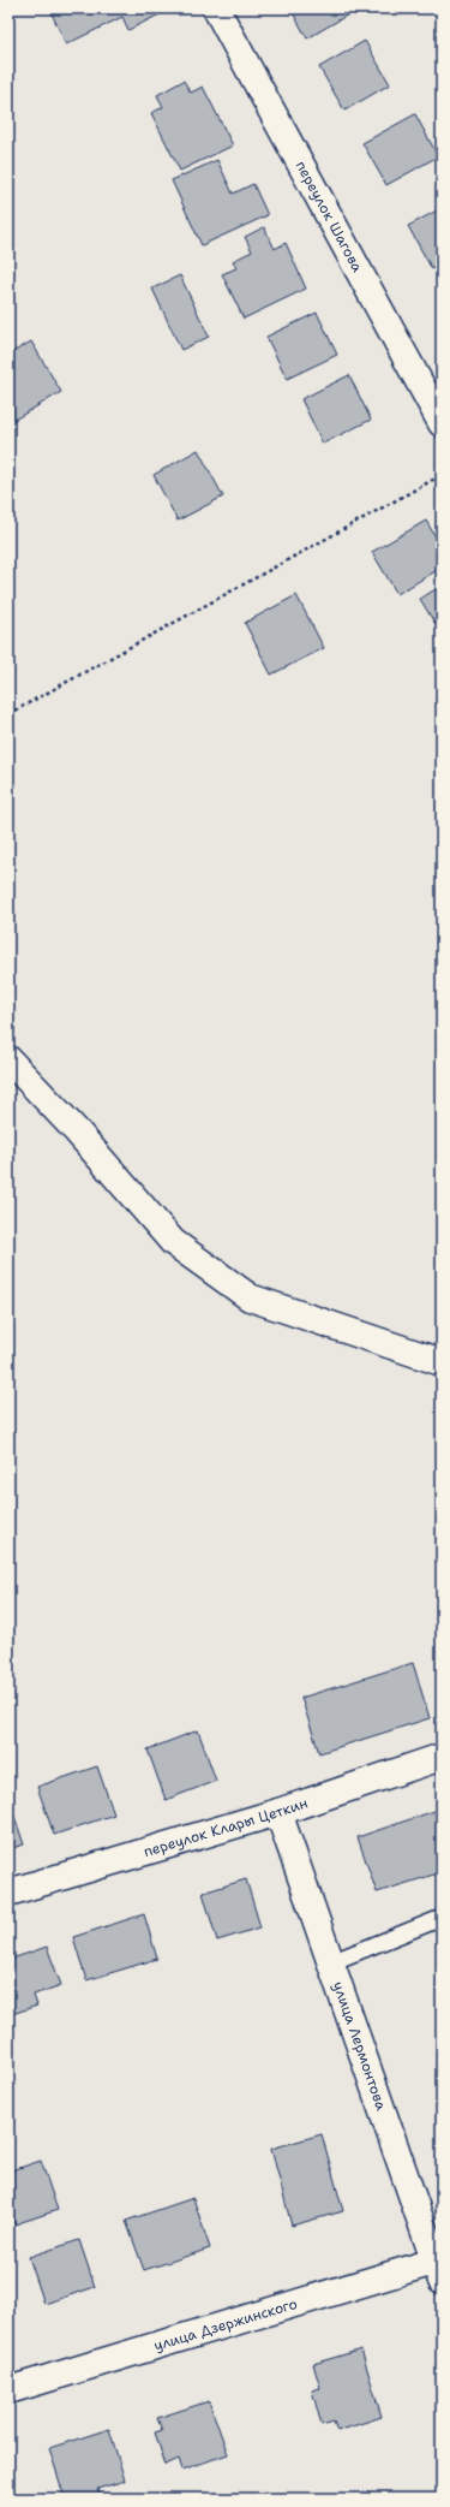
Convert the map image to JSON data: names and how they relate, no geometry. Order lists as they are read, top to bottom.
{
  "streets": {
    "street": [
      "переулок Шагова",
      "переулок Клары Цеткин",
      "улица Лермонтова",
      "улица Дзержинского"
    ]
  },
  "crossings": [
    ["переулок Клары Цеткин", "улица Лермонтова"],
    ["улица Лермонтова", "улица Дзержинского"]
  ]
}
